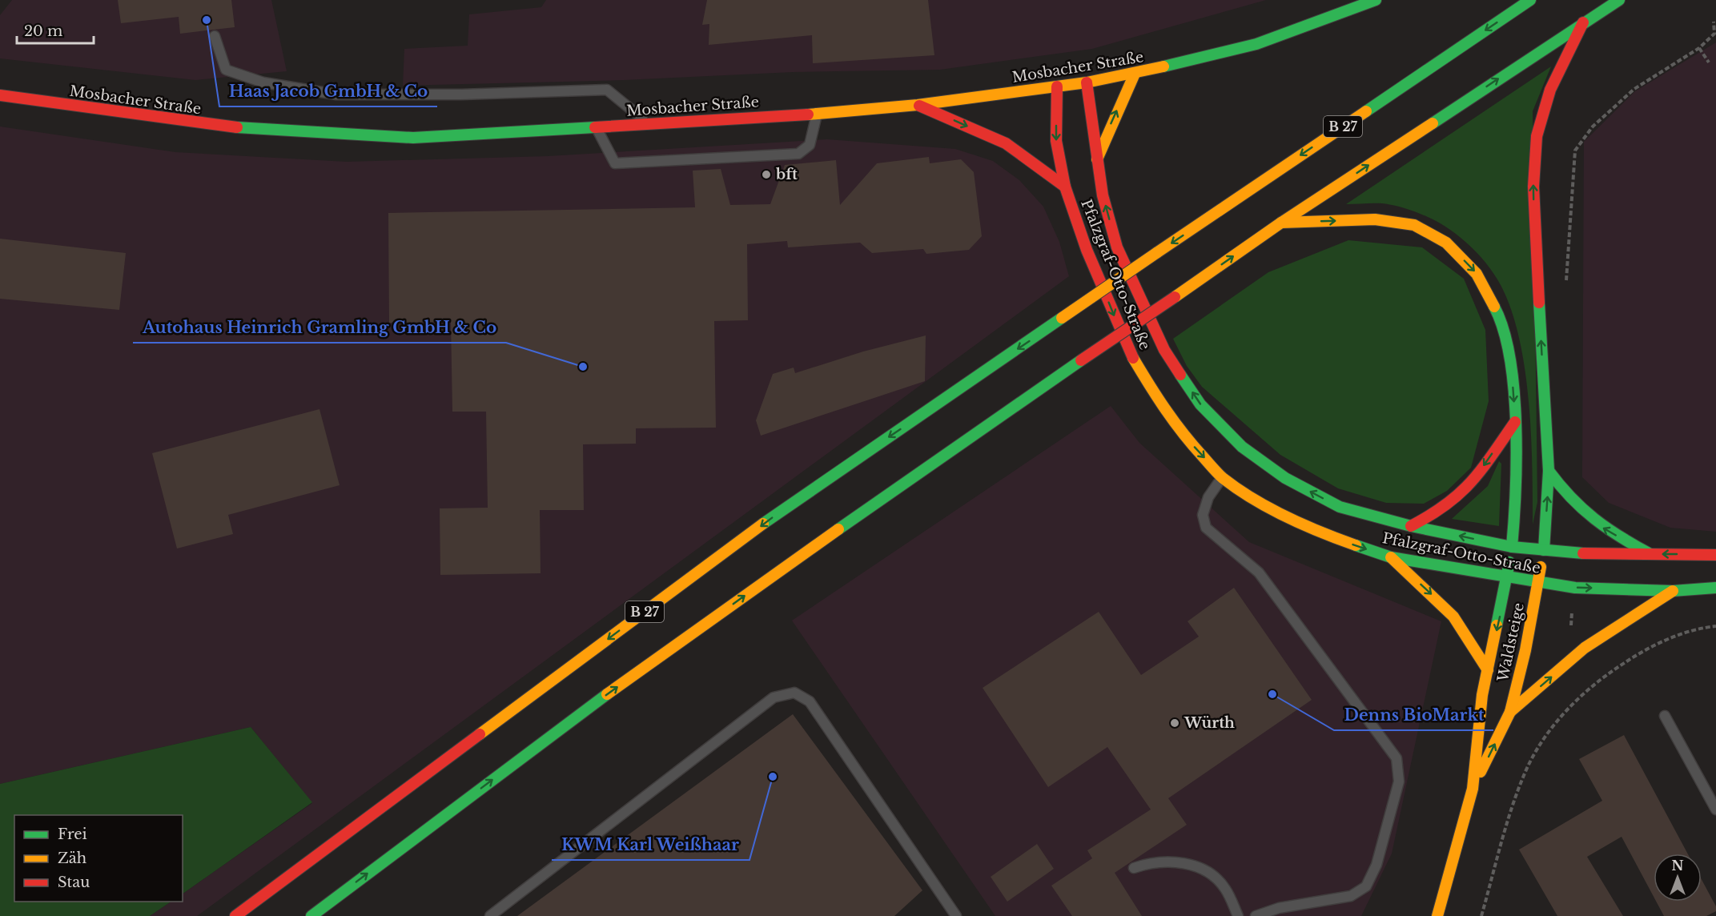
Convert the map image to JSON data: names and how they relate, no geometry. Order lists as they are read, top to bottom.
{
  "streets": {
    "main road": [
      "Mosbacher Straße",
      "B 27",
      "Pfalzgraf-Otto-Straße",
      "Waldsteige"
    ]
  },
  "crossings": [
    ["Mosbacher Straße", "Pfalzgraf-Otto-Straße"],
    ["Pfalzgraf-Otto-Straße", "Waldsteige"]
  ],
  "places": [
    "Haas Jacob GmbH & Co",
    "bft",
    "Autohaus Heinrich Gramling GmbH & Co",
    "Denns BioMarkt",
    "Würth",
    "KWM Karl Weißhaar"
  ],
  "legend": ["Frei", "Zäh", "Stau"],
  "scale_bar": "20 m",
  "north": "top"
}
